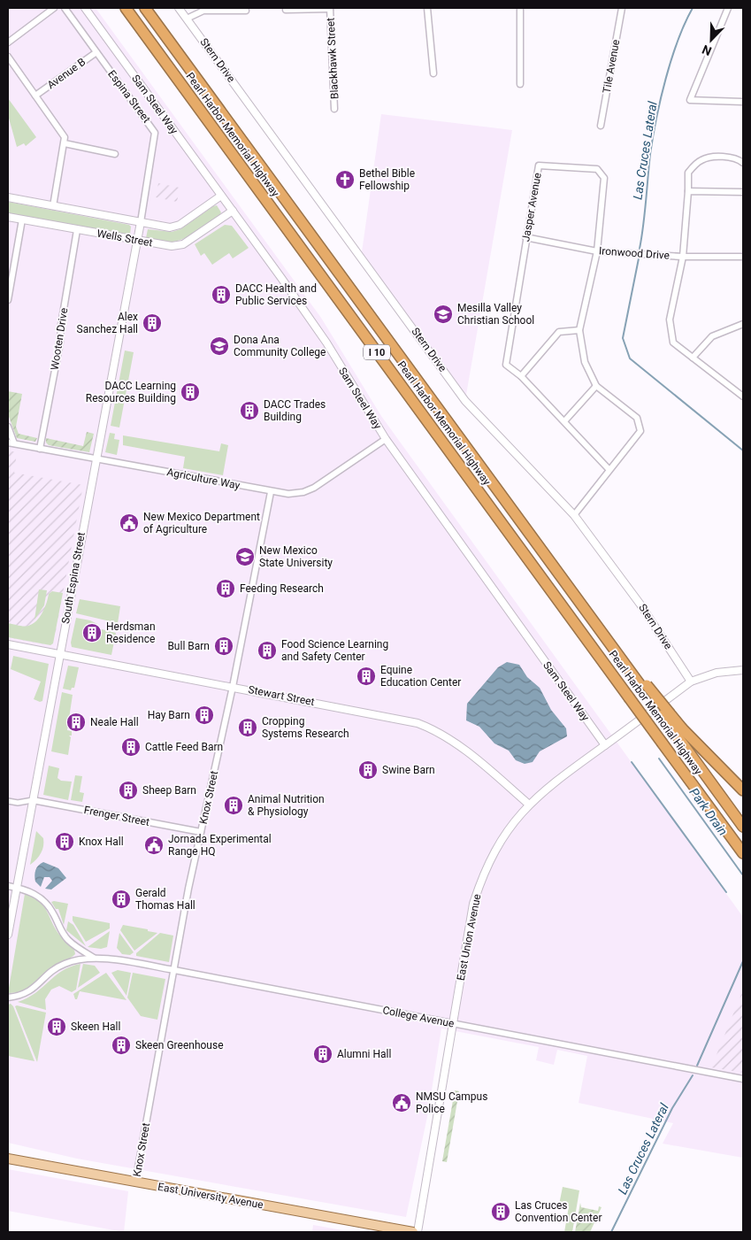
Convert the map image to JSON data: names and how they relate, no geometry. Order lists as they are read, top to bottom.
{
  "streets": {
    "highway": ["Pearl Harbor Memorial Highway", "I 10"],
    "main road": ["East University Avenue"],
    "street": [
      "Blackhawk Street",
      "Stern Drive",
      "Tile Avenue",
      "Avenue B",
      "Espina Street",
      "Sam Steel Way",
      "Jasper Avenue",
      "Wells Street",
      "Ironwood Drive",
      "Wooten Drive",
      "Agriculture Way",
      "South Espina Street",
      "Stewart Street",
      "Knox Street",
      "Frenger Street",
      "East Union Avenue",
      "College Avenue"
    ]
  },
  "crossings": [
    ["Stern Drive", "Jasper Avenue"],
    ["Stern Drive", "East Union Avenue"],
    ["Avenue B", "Espina Street"],
    ["Espina Street", "Wells Street"],
    ["Espina Street", "South Espina Street"],
    ["Sam Steel Way", "Wells Street"],
    ["Sam Steel Way", "Agriculture Way"],
    ["Sam Steel Way", "East Union Avenue"],
    ["Jasper Avenue", "Ironwood Drive"],
    ["Wells Street", "Wooten Drive"],
    ["Wells Street", "South Espina Street"],
    ["Wooten Drive", "Agriculture Way"],
    ["Agriculture Way", "South Espina Street"],
    ["Agriculture Way", "Knox Street"],
    ["South Espina Street", "Stewart Street"],
    ["South Espina Street", "Frenger Street"],
    ["Stewart Street", "Knox Street"],
    ["Stewart Street", "East Union Avenue"],
    ["Knox Street", "Frenger Street"],
    ["Knox Street", "College Avenue"],
    ["Knox Street", "East University Avenue"],
    ["East Union Avenue", "College Avenue"]
  ],
  "water": ["Las Cruces Lateral", "Park Drain"],
  "places": {
    "church": ["Bethel Bible Fellowship"],
    "building": [
      "DACC Health and Public Services",
      "Alex Sanchez Hall",
      "DACC Learning Resources Building",
      "DACC Trades Building",
      "Feeding Research",
      "Herdsman Residence",
      "Bull Barn",
      "Food Science Learning and Safety Center",
      "Equine Education Center",
      "Hay Barn",
      "Neale Hall",
      "Cropping Systems Research",
      "Cattle Feed Barn",
      "Swine Barn",
      "Sheep Barn",
      "Animal Nutrition & Physiology",
      "Knox Hall",
      "Gerald Thomas Hall",
      "Skeen Hall",
      "Skeen Greenhouse",
      "Alumni Hall",
      "Las Cruces Convention Center"
    ],
    "school or university": ["Mesilla Valley Christian School", "Dona Ana Community College", "New Mexico State University"],
    "public building": ["New Mexico Department of Agriculture", "Jornada Experimental Range HQ", "NMSU Campus Police"]
  },
  "north": "bottom left"
}
